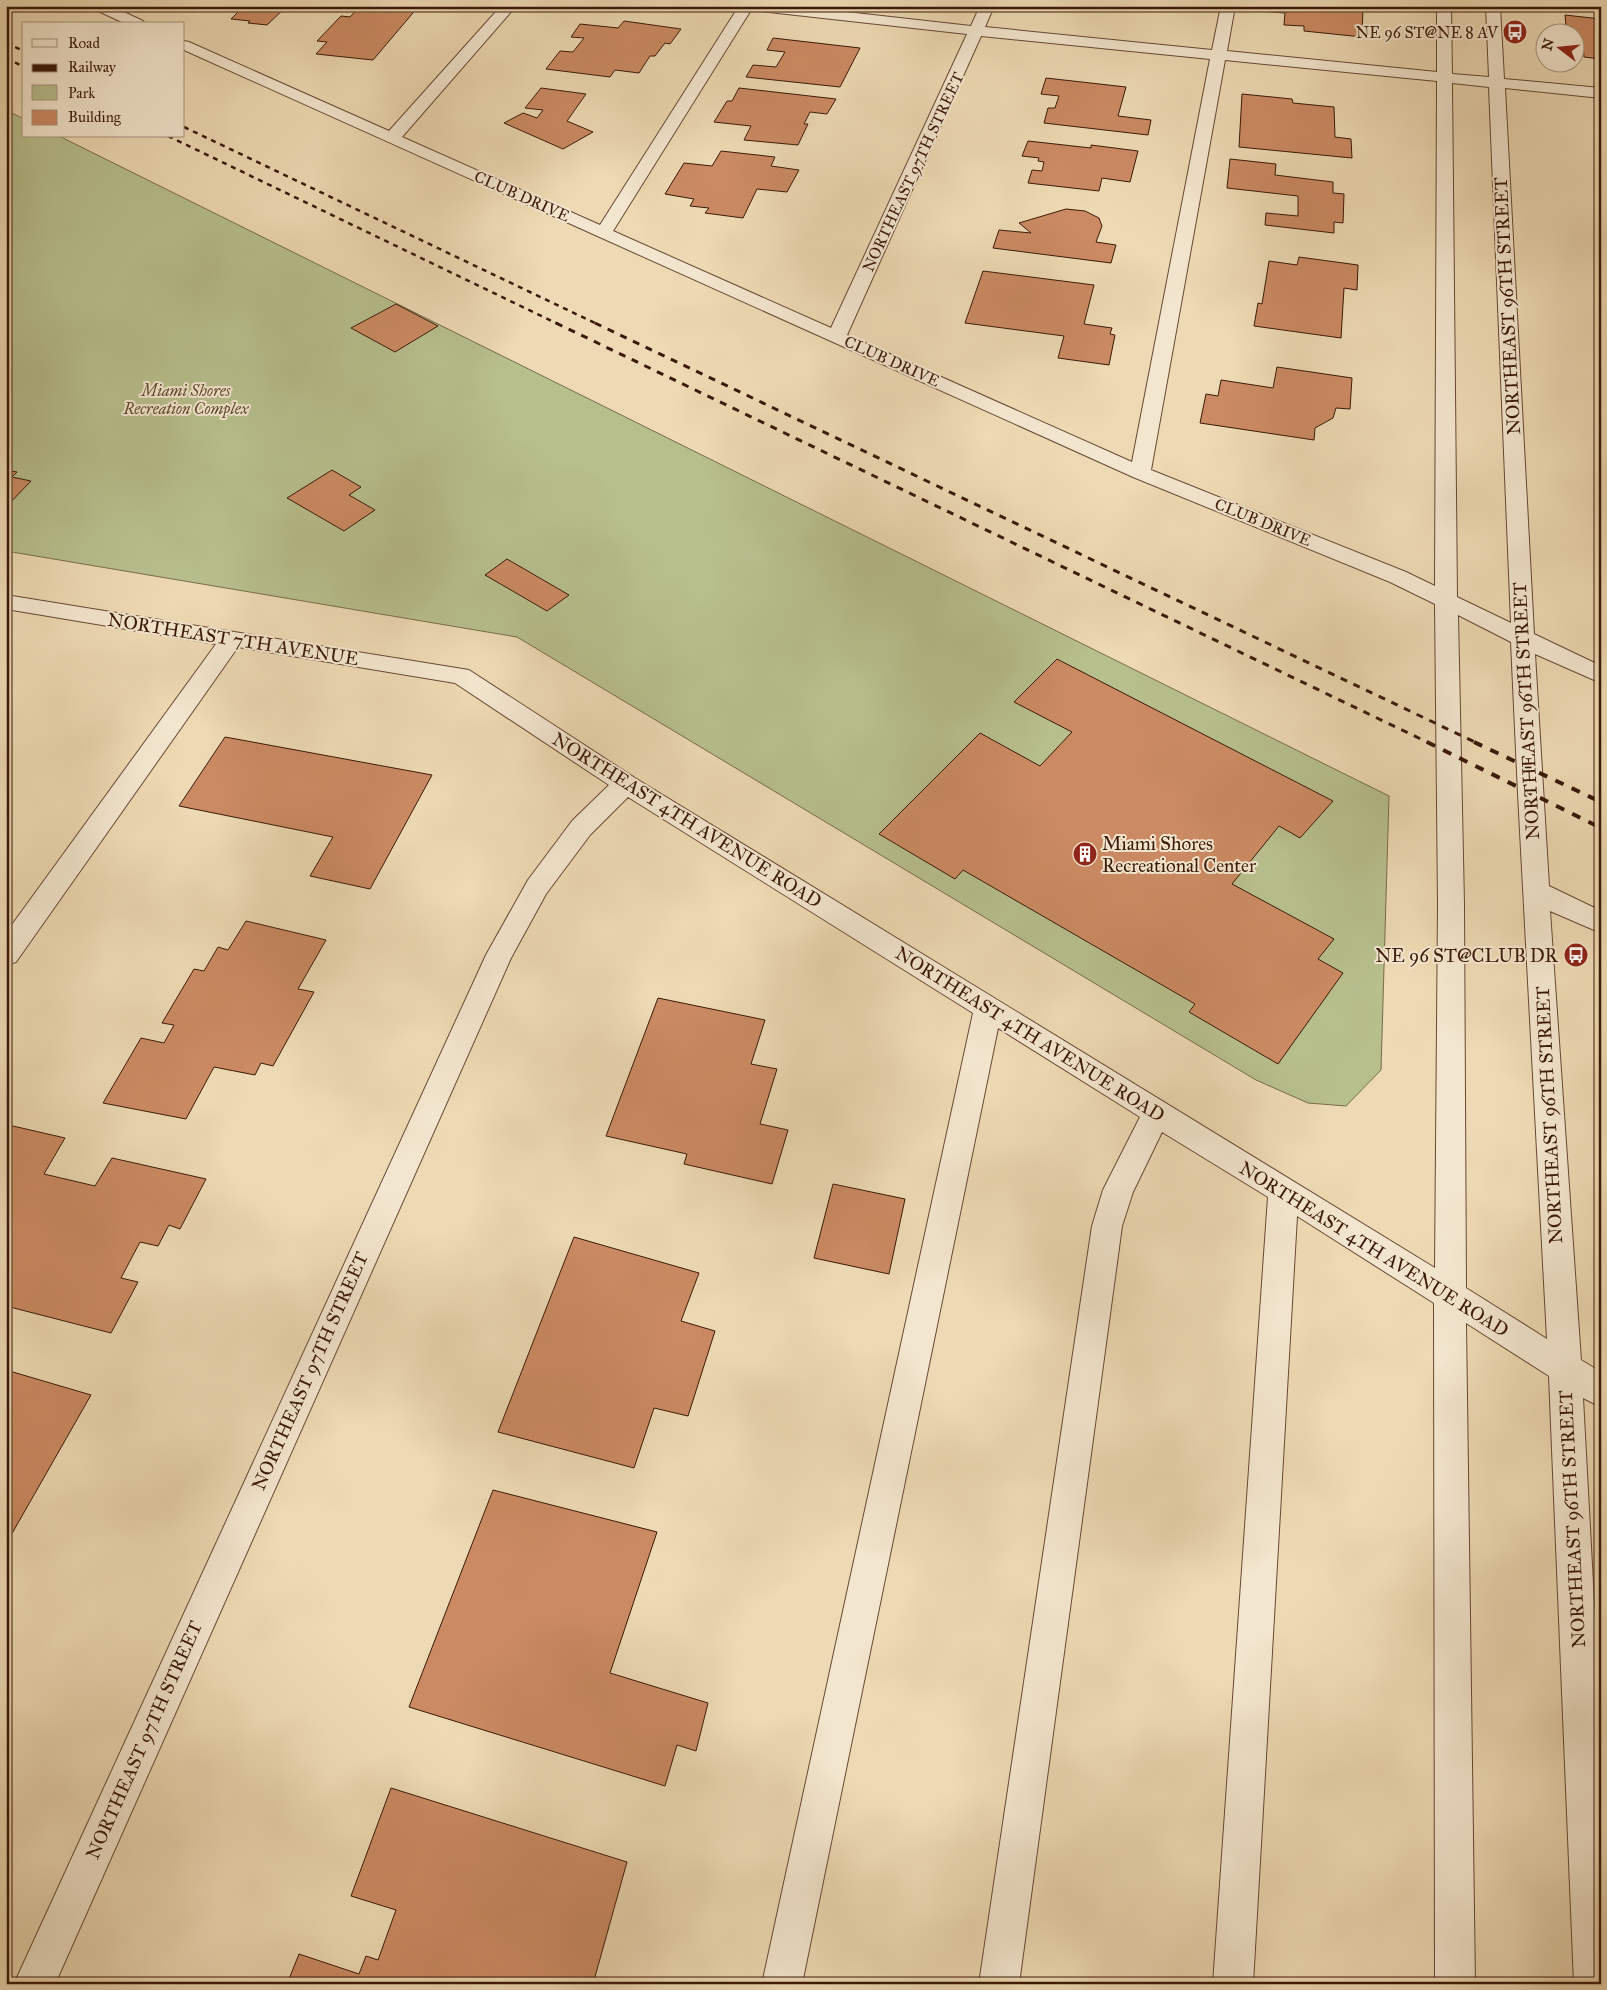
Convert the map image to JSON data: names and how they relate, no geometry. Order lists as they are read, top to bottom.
{
  "streets": {
    "street": [
      "NORTHEAST 97TH STREET",
      "CLUB DRIVE",
      "NORTHEAST 96TH STREET",
      "NORTHEAST 7TH AVENUE",
      "NORTHEAST 4TH AVENUE ROAD"
    ]
  },
  "crossings": [
    ["NORTHEAST 97TH STREET", "CLUB DRIVE"],
    ["NORTHEAST 97TH STREET", "NORTHEAST 4TH AVENUE ROAD"],
    ["CLUB DRIVE", "NORTHEAST 96TH STREET"],
    ["NORTHEAST 96TH STREET", "NORTHEAST 4TH AVENUE ROAD"],
    ["NORTHEAST 7TH AVENUE", "NORTHEAST 4TH AVENUE ROAD"]
  ],
  "parks": ["Miami Shores Recreation Complex"],
  "places": {
    "bus stop": ["NE 96 ST@NE 8 AV", "NE 96 ST@CLUB DR"],
    "building": ["Miami Shores Recreational Center"]
  },
  "legend": [
    "Road",
    "Railway",
    "Park",
    "Building"
  ],
  "north": "left"
}
